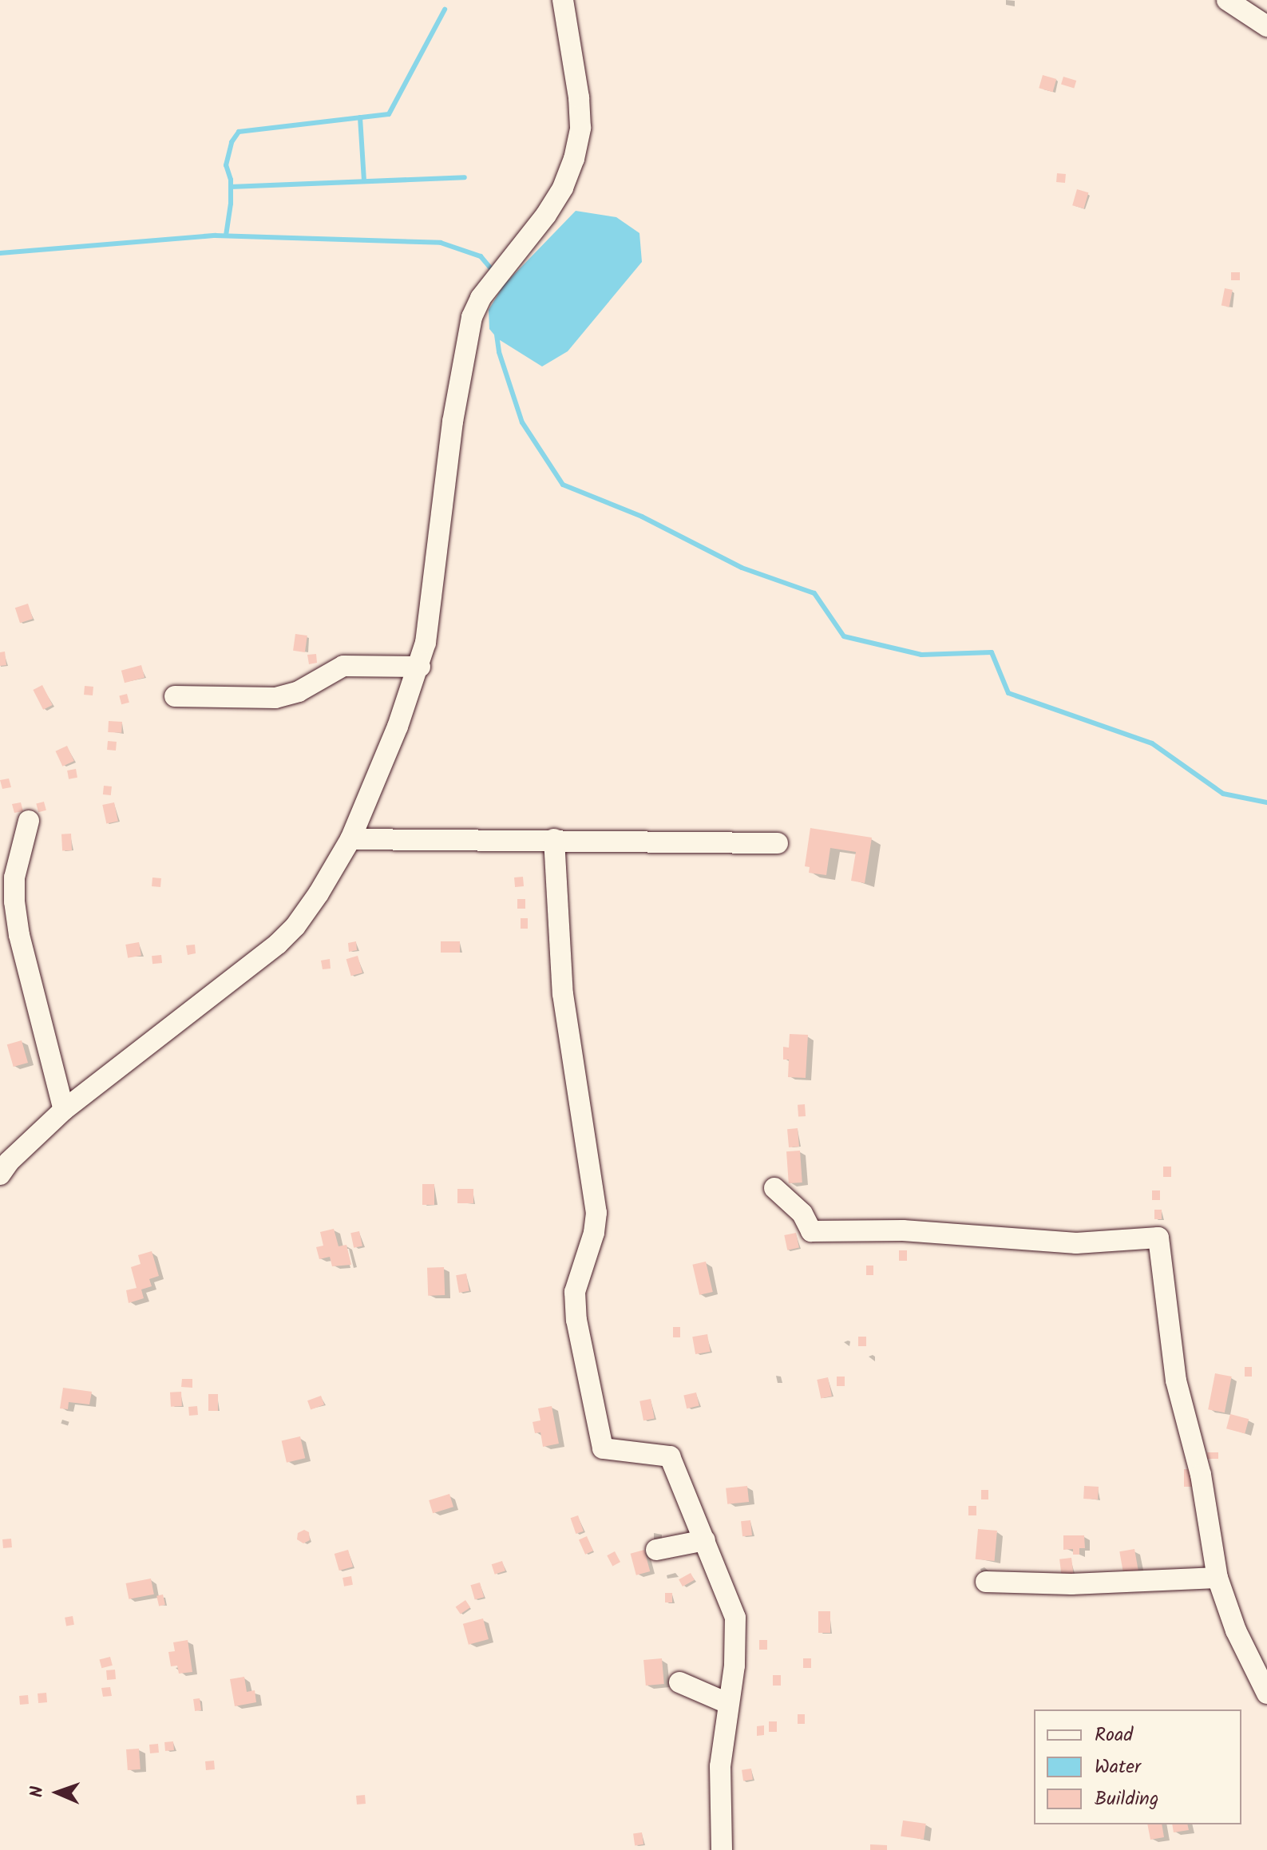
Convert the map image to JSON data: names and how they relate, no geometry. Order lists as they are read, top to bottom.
{
  "legend": ["Road", "Water", "Building"],
  "north": "left"
}
